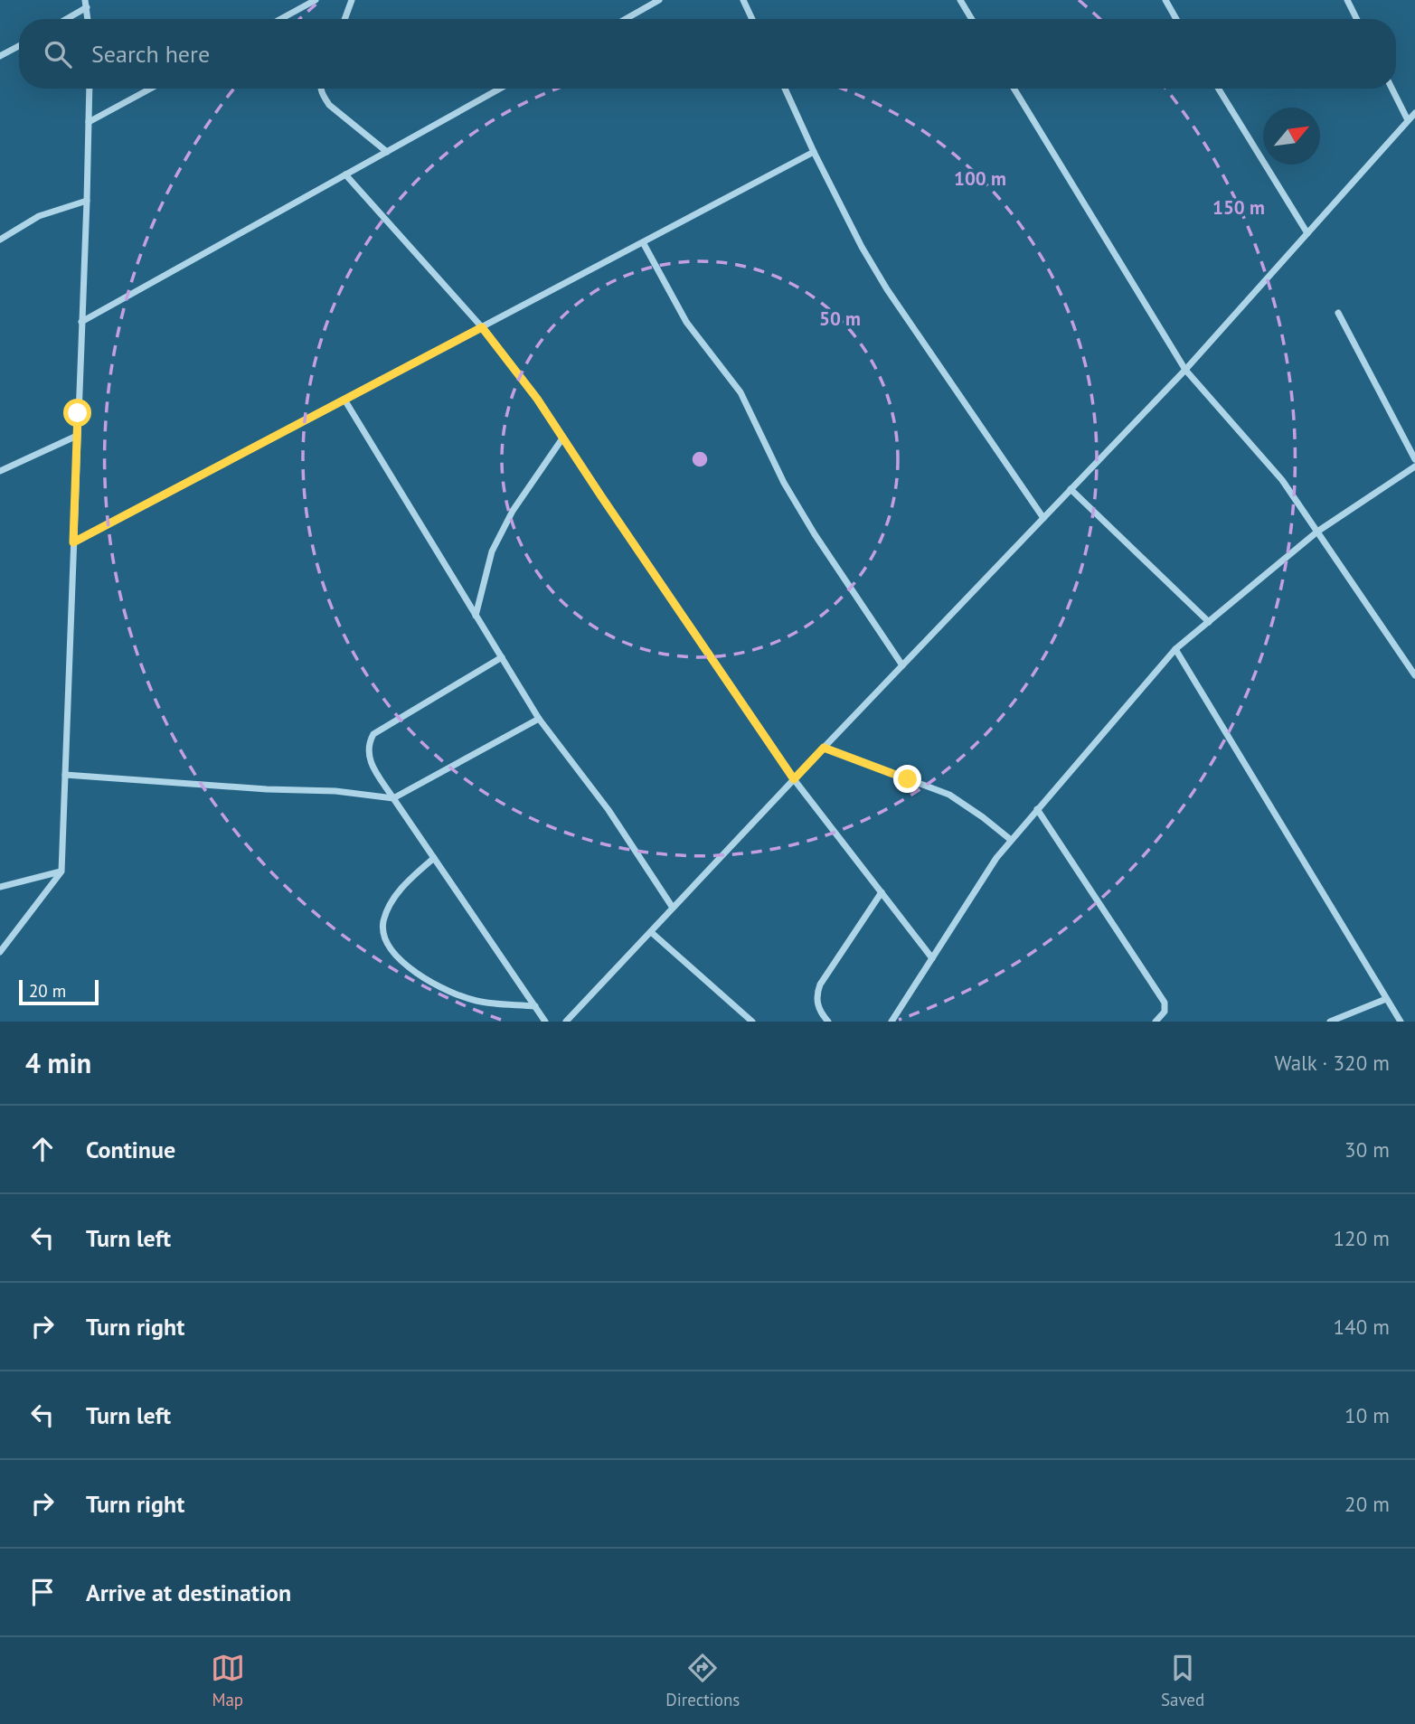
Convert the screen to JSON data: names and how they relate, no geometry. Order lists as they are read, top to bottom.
{
  "scale_bar": "20 m",
  "north": "top right",
  "page": {
    "search": "Search here",
    "scale": "20 m",
    "heading": ["4 min", "Walk · 320 m"],
    "list": [
      ["Continue", "30 m"],
      ["Turn left", "120 m"],
      ["Turn right", "140 m"],
      ["Turn left", "10 m"],
      ["Turn right", "20 m"],
      "Arrive at destination"
    ],
    "nav": ["Map", "Directions", "Saved"]
  },
  "rings": ["100 m", "150 m", "50 m"]
}
